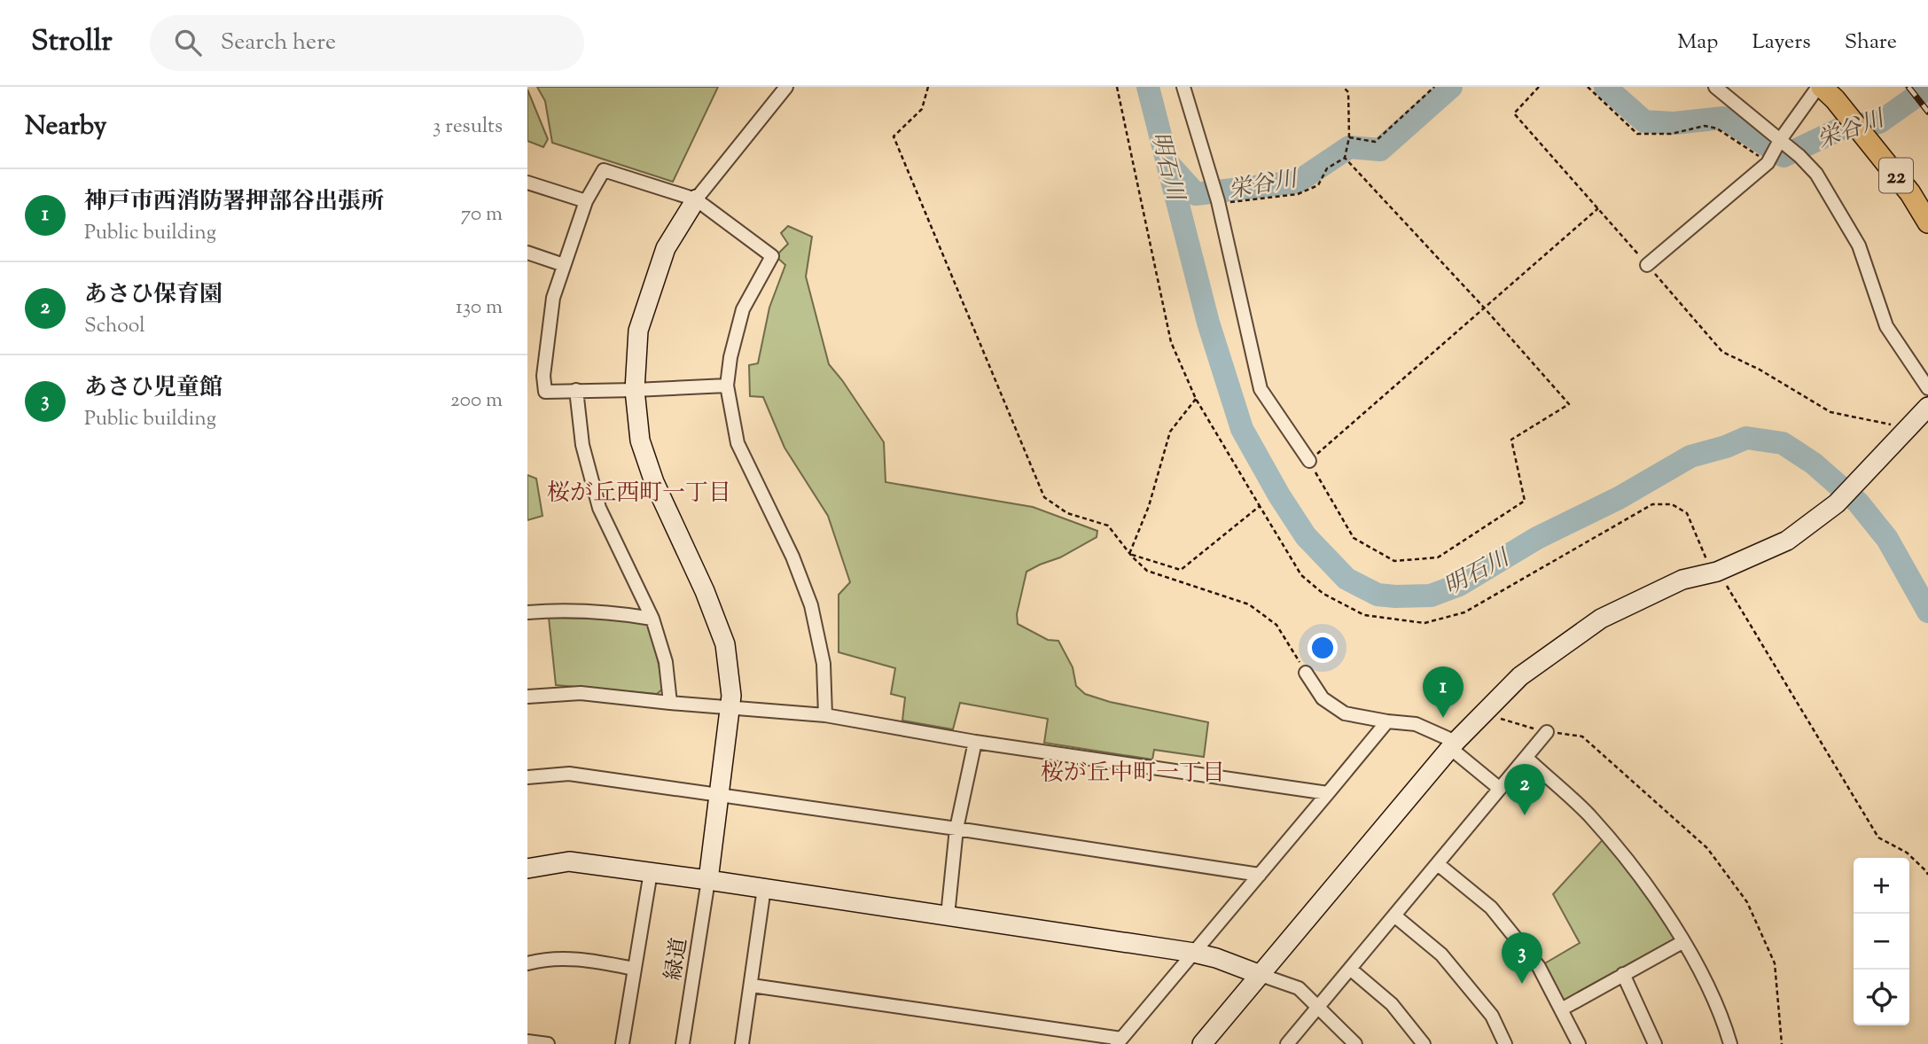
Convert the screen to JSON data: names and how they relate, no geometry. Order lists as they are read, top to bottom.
{
  "streets": {
    "main road": ["22"],
    "street": ["緑道"]
  },
  "districts": ["桜が丘西町一丁目", "桜が丘中町一丁目"],
  "water": ["栄谷川", "明石川"],
  "page": {
    "header": "Strollr",
    "search": "Search here",
    "nav": ["Map", "Layers", "Share"],
    "heading": ["Nearby", "3 results"],
    "list": [
      {
        "mark": "1",
        "name": "神戸市西消防署押部谷出張所",
        "note": "Public building",
        "value": "70 m"
      },
      {
        "mark": "2",
        "name": "あさひ保育園",
        "note": "School",
        "value": "130 m"
      },
      {
        "mark": "3",
        "name": "あさひ児童館",
        "note": "Public building",
        "value": "200 m"
      }
    ],
    "pins": ["1", "2", "3"],
    "map_buttons": ["+", "−"]
  }
}
